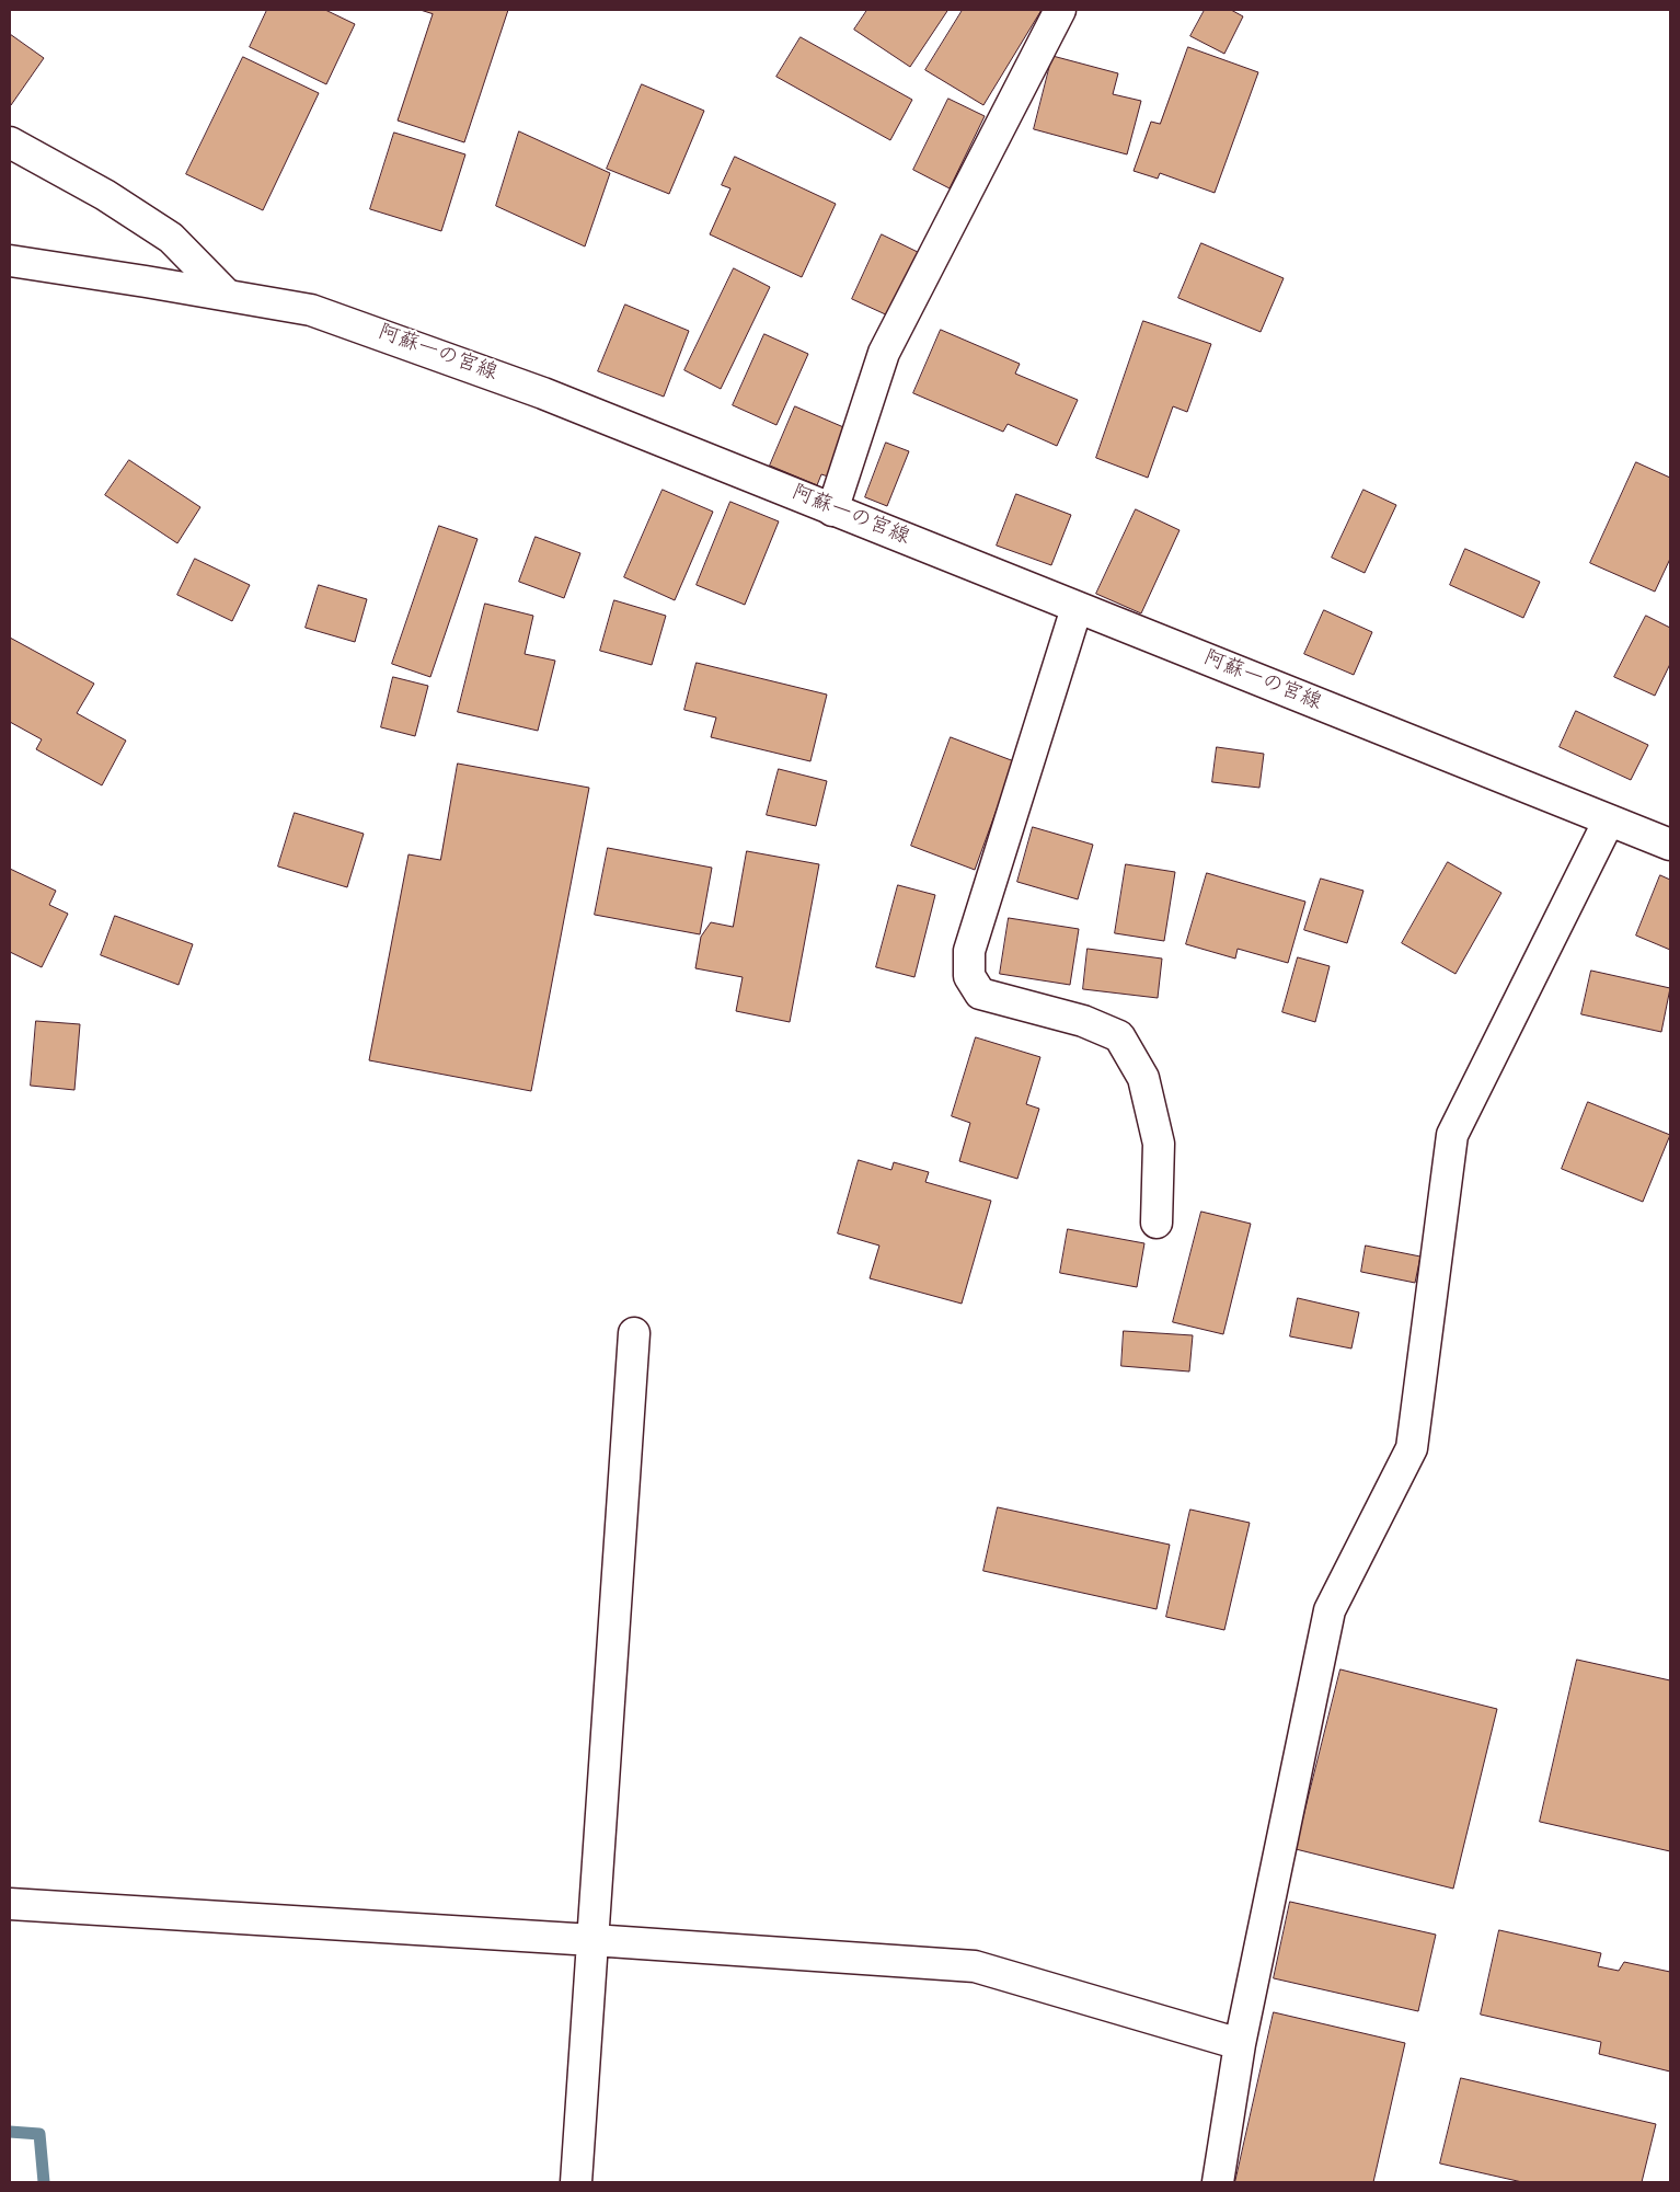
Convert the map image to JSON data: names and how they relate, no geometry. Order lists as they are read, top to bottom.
{
  "streets": {
    "street": ["阿蘇一の宮線"]
  }
}
